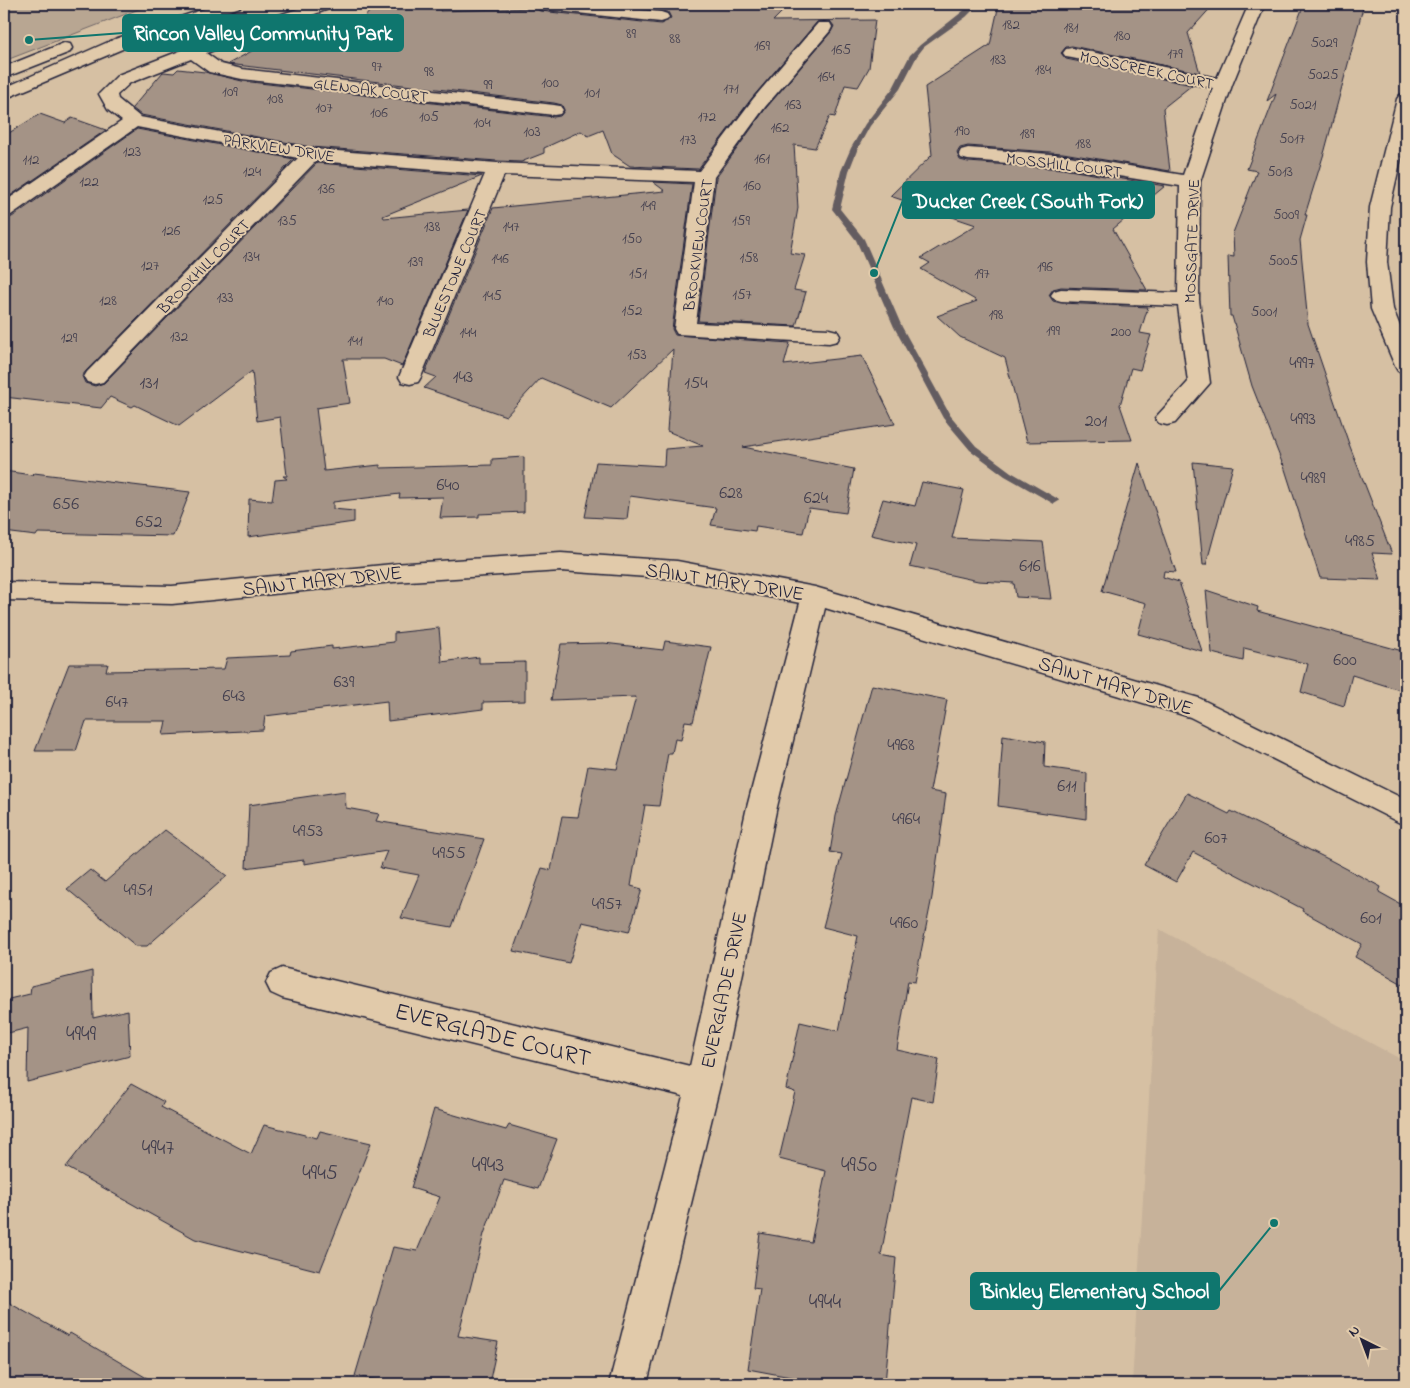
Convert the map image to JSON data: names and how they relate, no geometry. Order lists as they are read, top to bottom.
{
  "streets": {
    "street": [
      "MOSSCREEK COURT",
      "GLENOAK COURT",
      "PARKVIEW DRIVE",
      "MOSSHILL COURT",
      "MOSSGATE DRIVE",
      "BROOKVIEW COURT",
      "BROOKHILL COURT",
      "BLUESTONE COURT",
      "SAINT MARY DRIVE",
      "EVERGLADE DRIVE",
      "EVERGLADE COURT"
    ]
  },
  "crossings": [
    ["MOSSCREEK COURT", "MOSSGATE DRIVE"],
    ["GLENOAK COURT", "PARKVIEW DRIVE"],
    ["PARKVIEW DRIVE", "BROOKVIEW COURT"],
    ["PARKVIEW DRIVE", "BROOKHILL COURT"],
    ["PARKVIEW DRIVE", "BLUESTONE COURT"],
    ["MOSSHILL COURT", "MOSSGATE DRIVE"],
    ["SAINT MARY DRIVE", "EVERGLADE DRIVE"],
    ["EVERGLADE DRIVE", "EVERGLADE COURT"]
  ],
  "places": ["Rincon Valley Community Park", "Ducker Creek (South Fork)", "Binkley Elementary School"],
  "house_numbers": [
    "182",
    "181",
    "89",
    "180",
    "88",
    "5029",
    "169",
    "165",
    "179",
    "183",
    "97",
    "184",
    "98",
    "5025",
    "164",
    "100",
    "99",
    "171",
    "109",
    "101",
    "108",
    "163",
    "5021",
    "107",
    "106",
    "105",
    "172",
    "104",
    "162",
    "190",
    "103",
    "189",
    "5017",
    "173",
    "188",
    "123",
    "161",
    "112",
    "124",
    "5013",
    "122",
    "160",
    "136",
    "125",
    "149",
    "5009",
    "135",
    "159",
    "138",
    "147",
    "126",
    "150",
    "134",
    "158",
    "146",
    "5005",
    "139",
    "127",
    "196",
    "151",
    "197",
    "157",
    "145",
    "133",
    "128",
    "140",
    "152",
    "5001",
    "198",
    "199",
    "200",
    "144",
    "132",
    "129",
    "141",
    "153",
    "4997",
    "143",
    "131",
    "154",
    "4993",
    "201",
    "4989",
    "640",
    "628",
    "624",
    "656",
    "652",
    "4985",
    "616",
    "600",
    "639",
    "643",
    "647",
    "4968",
    "611",
    "4964",
    "4953",
    "607",
    "4955",
    "4951",
    "4957",
    "601",
    "4960",
    "4949",
    "4947",
    "4943",
    "4950",
    "4945",
    "4944"
  ],
  "north": "top left"
}
